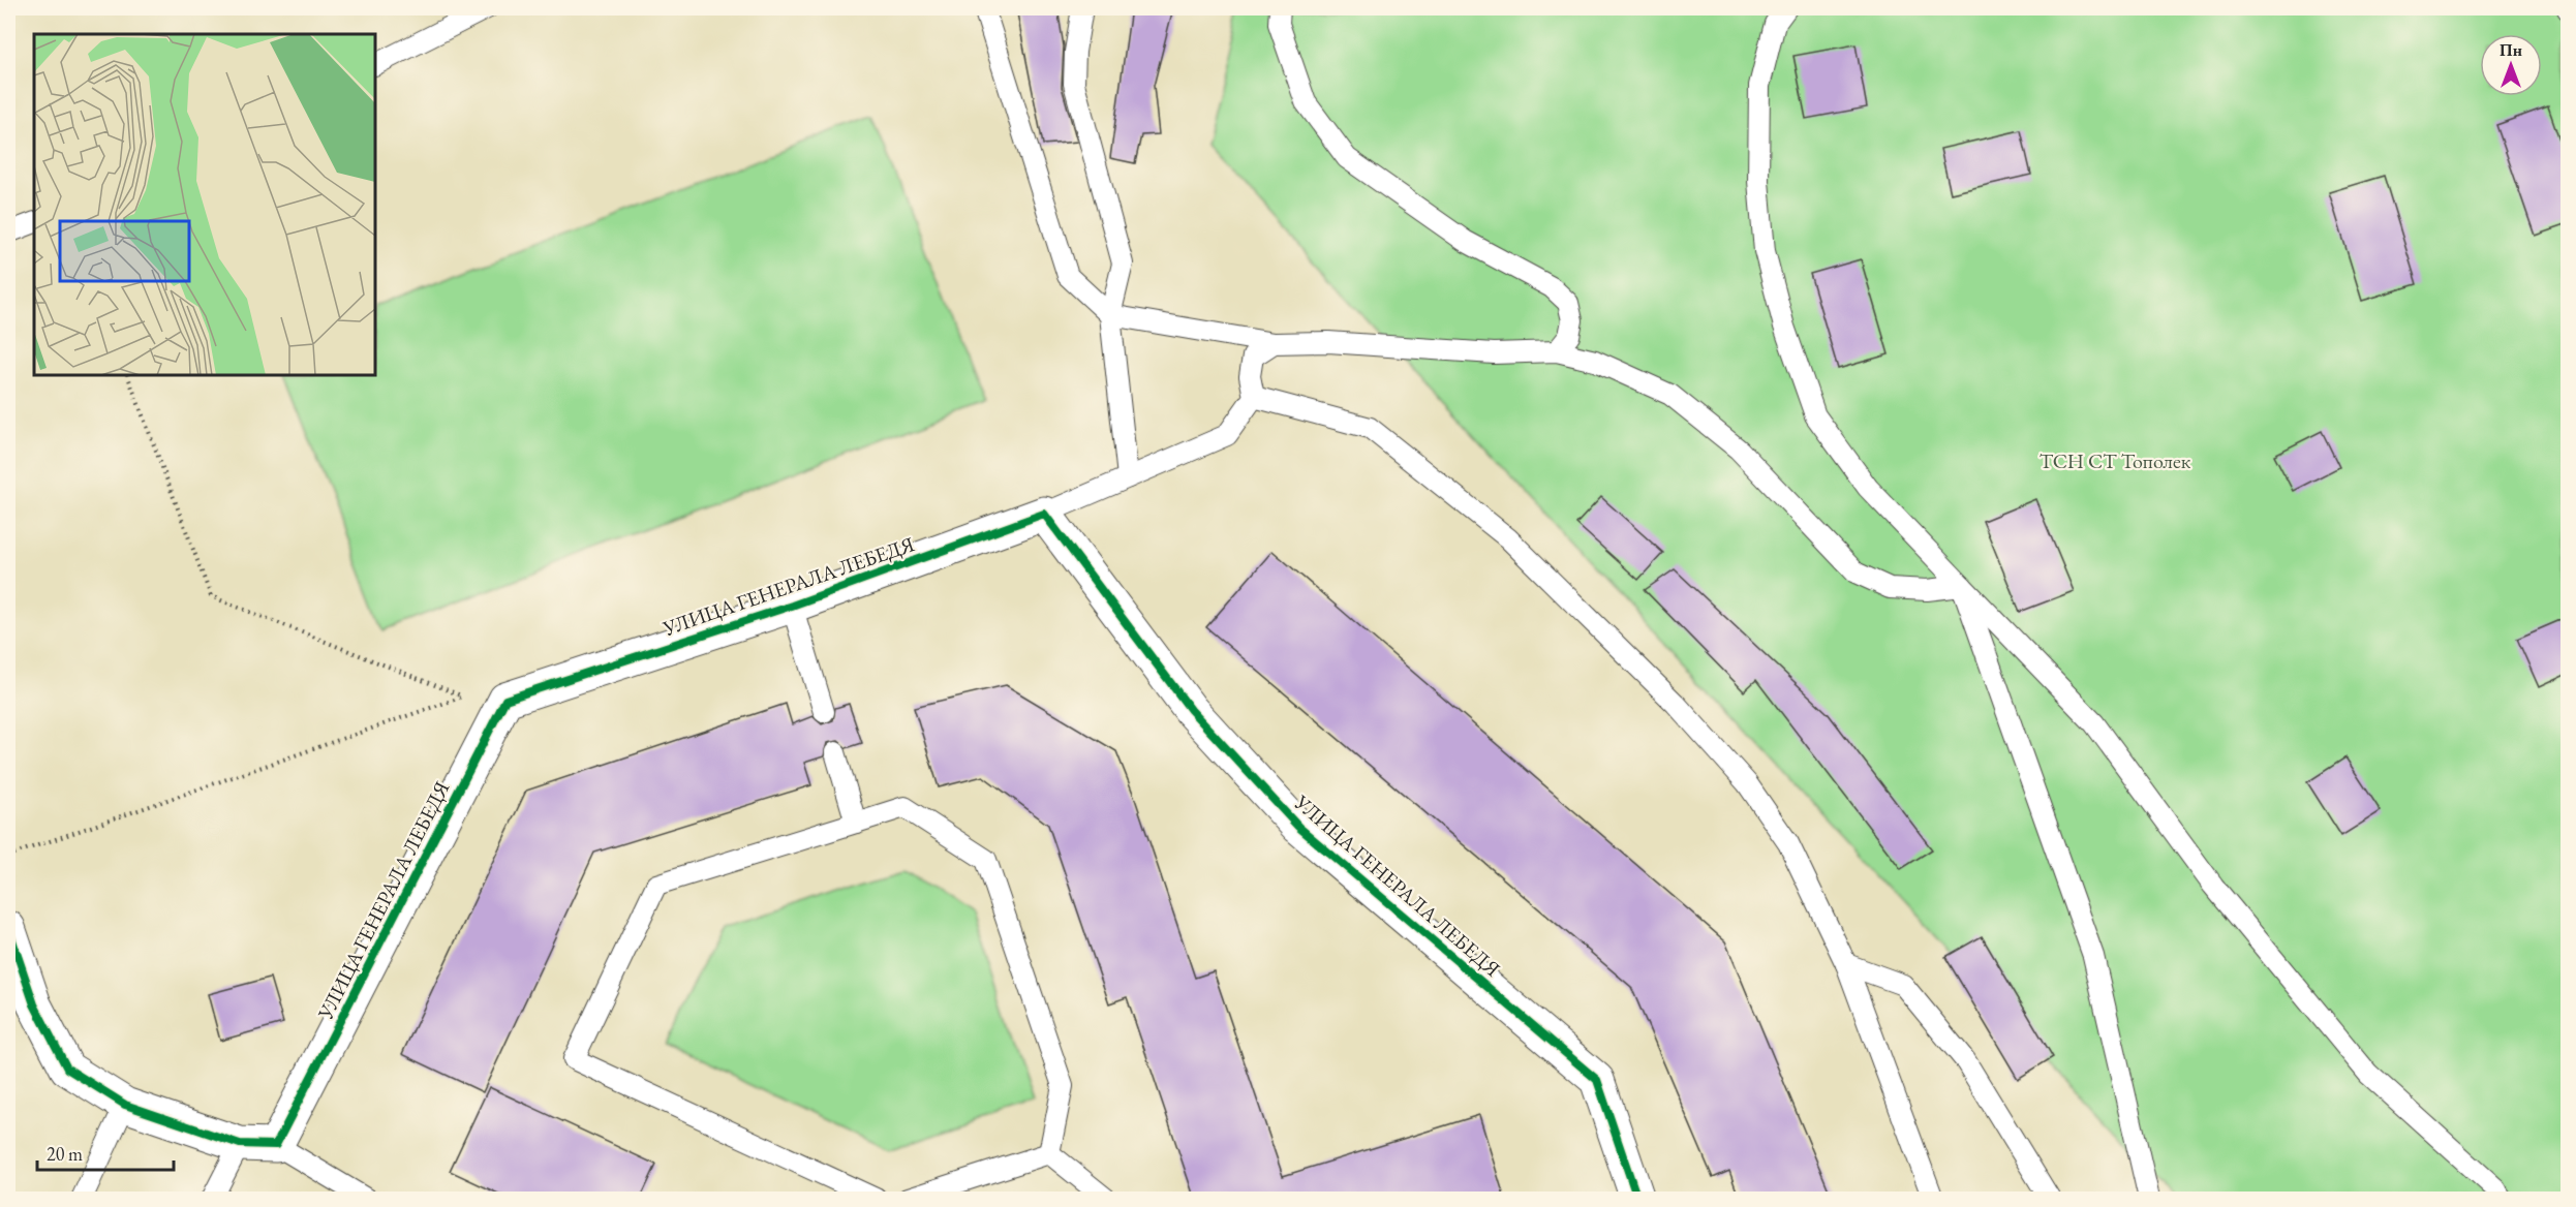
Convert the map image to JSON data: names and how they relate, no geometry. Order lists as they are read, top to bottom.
{
  "streets": {
    "street": ["УЛИЦА ГЕНЕРАЛА ЛЕБЕДЯ"]
  },
  "parks": ["ТСН СТ Тополек"],
  "scale_bar": "20 m",
  "north": "top"
}
